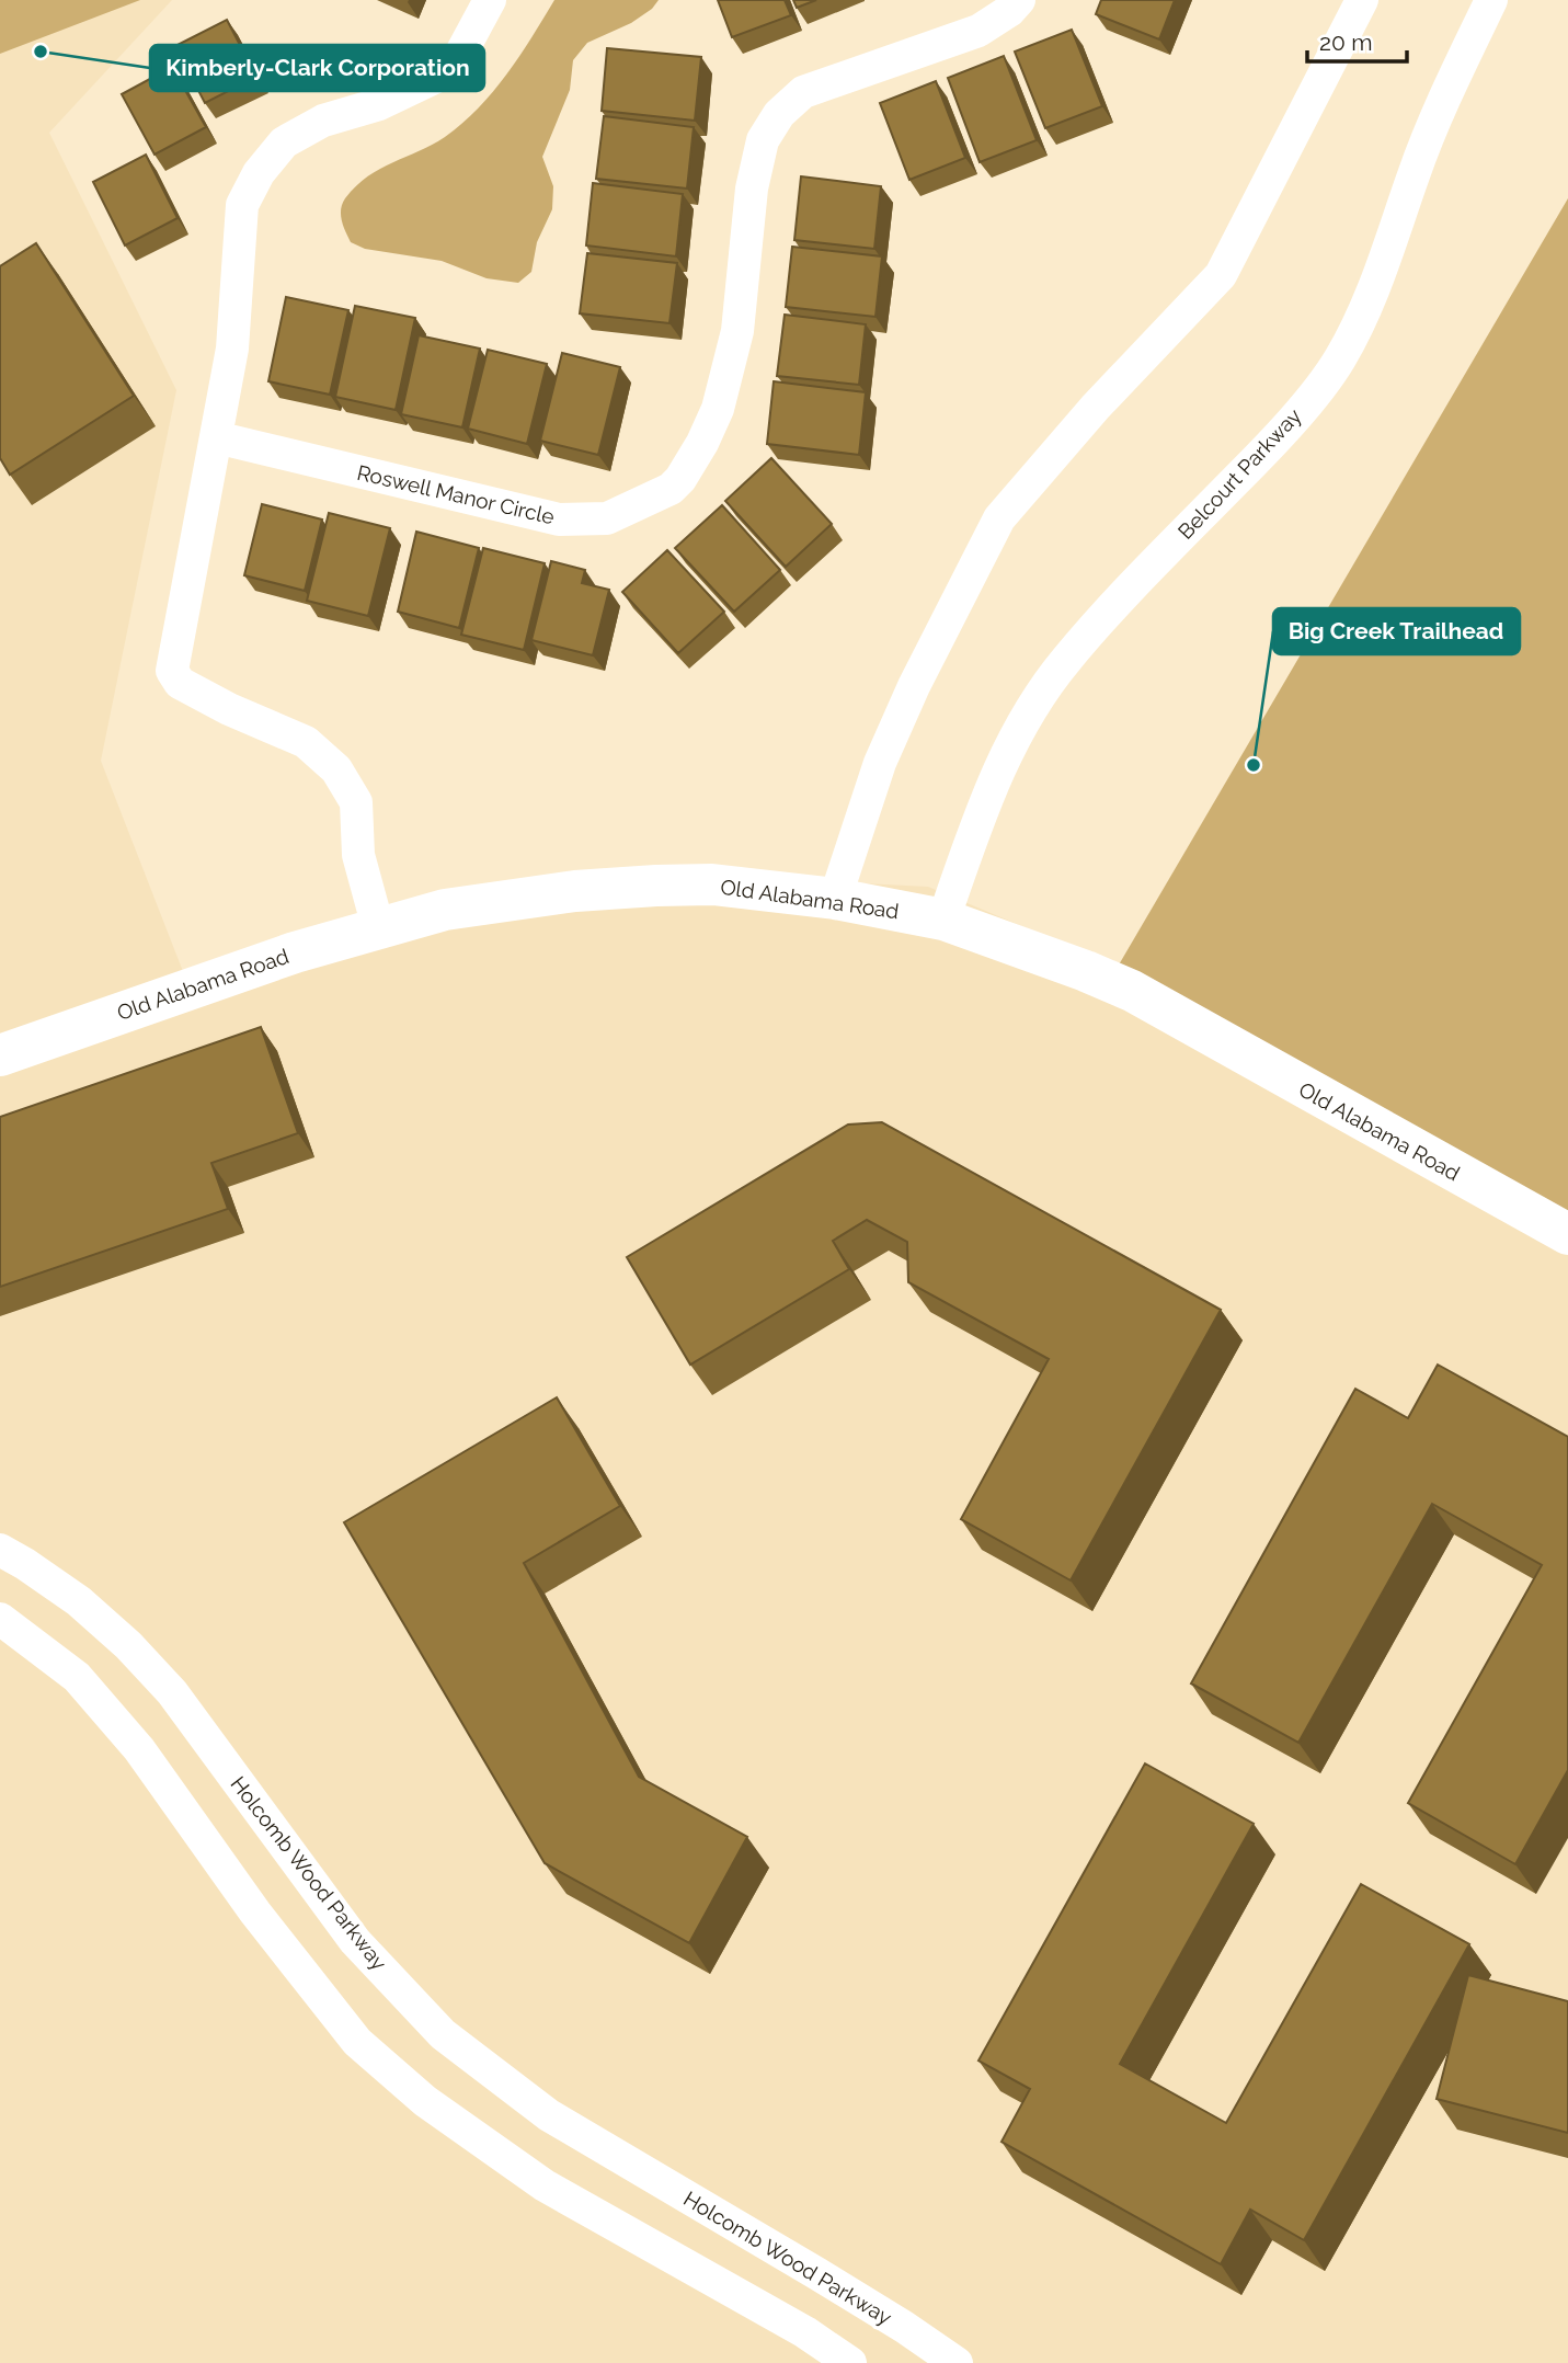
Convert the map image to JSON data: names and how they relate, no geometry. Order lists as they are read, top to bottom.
{
  "streets": {
    "main road": ["Old Alabama Road"],
    "street": ["Belcourt Parkway", "Roswell Manor Circle", "Holcomb Wood Parkway"]
  },
  "crossings": [
    ["Belcourt Parkway", "Old Alabama Road"]
  ],
  "places": ["Kimberly-Clark Corporation", "Big Creek Trailhead"],
  "scale_bar": "20 m"
}
